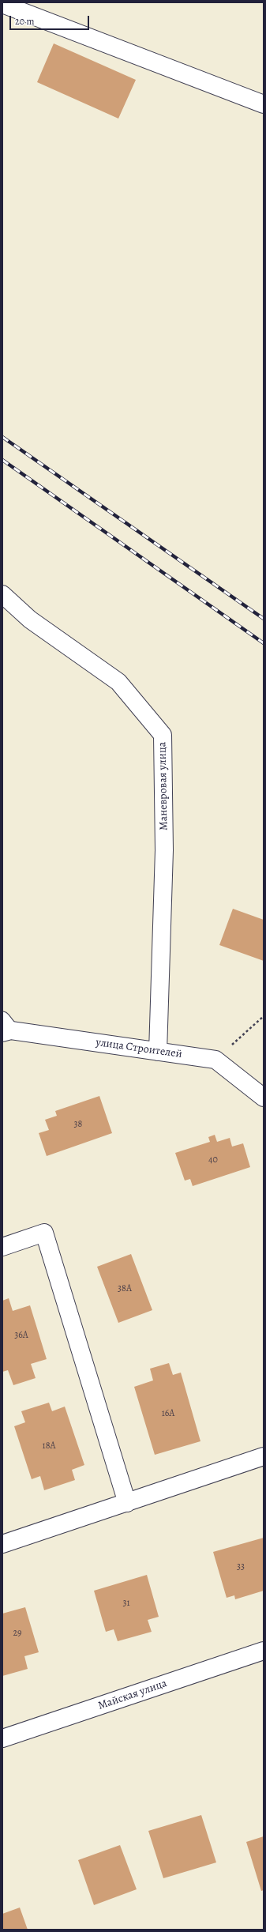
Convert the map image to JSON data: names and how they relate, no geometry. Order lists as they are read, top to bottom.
{
  "streets": {
    "street": ["Маневровая улица", "улица Строителей", "Майская улица"]
  },
  "crossings": [
    ["Маневровая улица", "улица Строителей"]
  ],
  "house_numbers": [
    "38",
    "40",
    "38А",
    "36А",
    "16А",
    "18А",
    "33",
    "31",
    "29"
  ],
  "scale_bar": "20 m"
}
